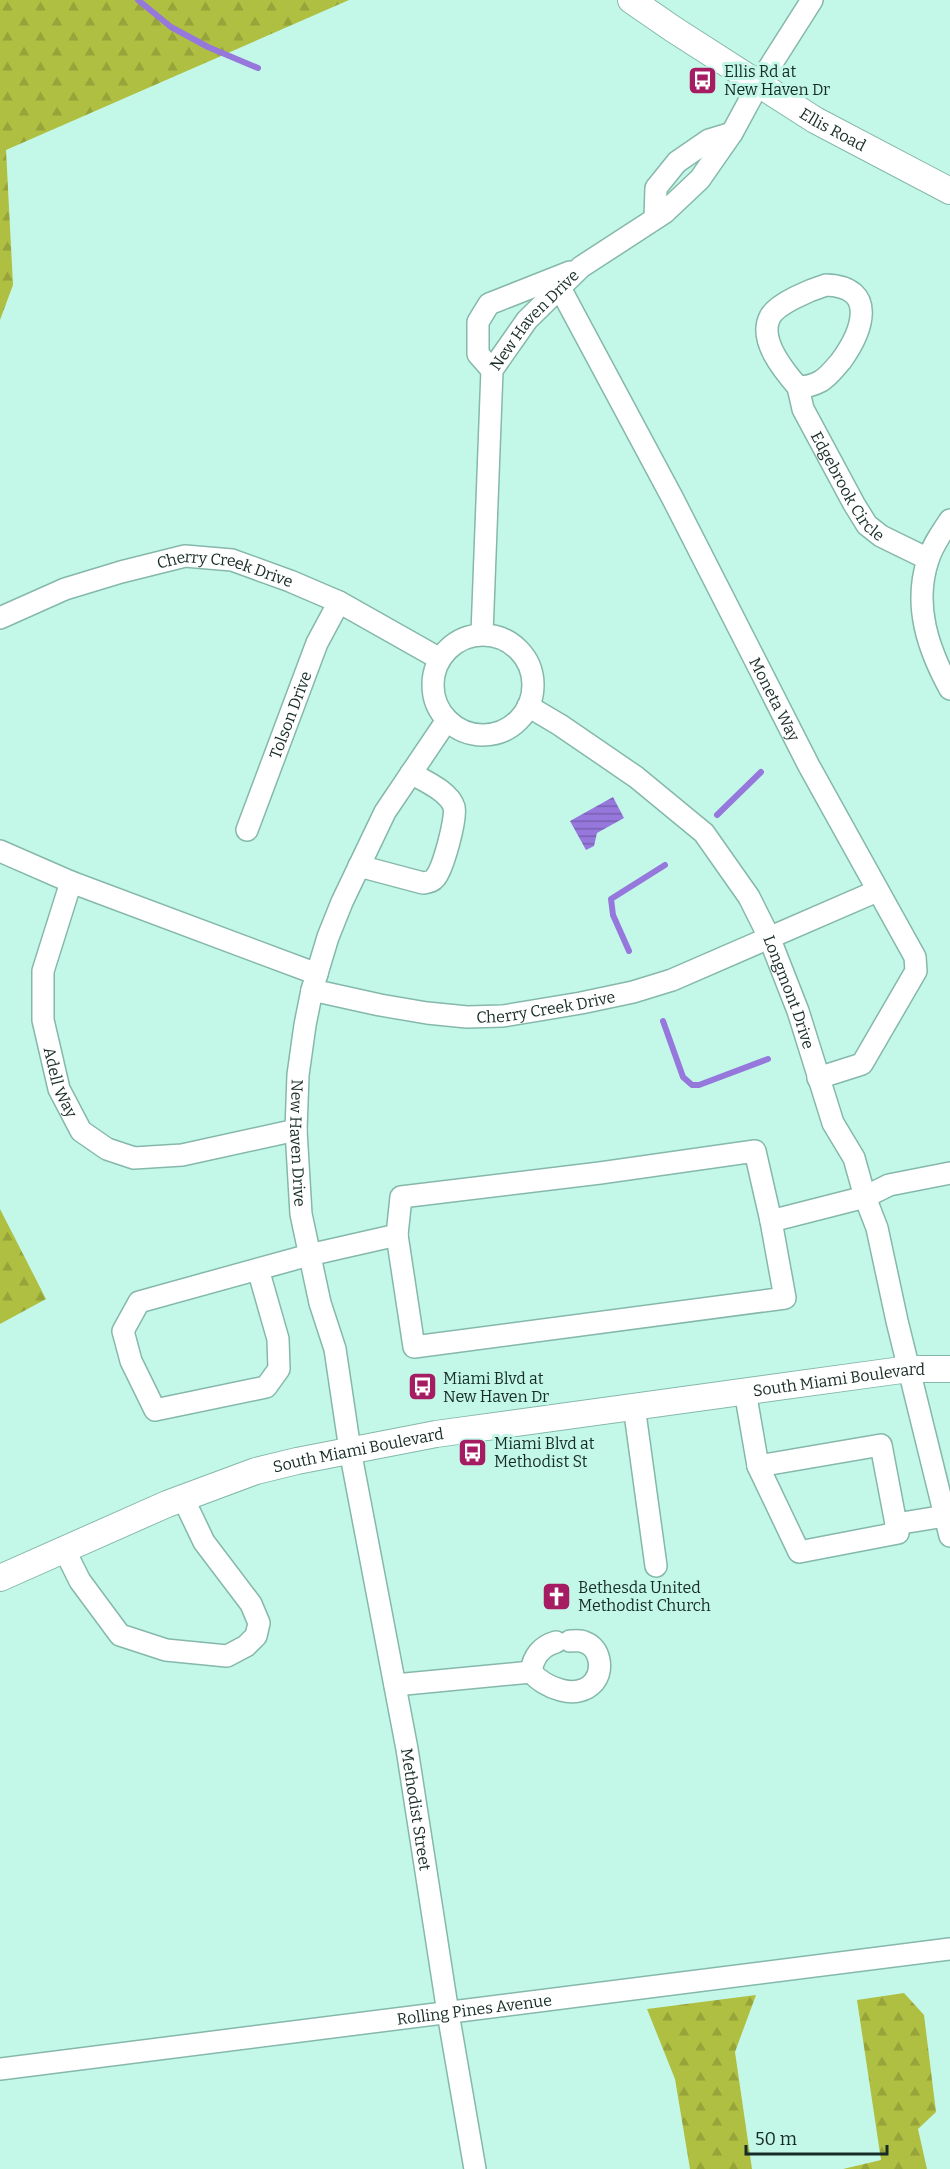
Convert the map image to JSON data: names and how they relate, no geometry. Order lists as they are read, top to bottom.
{
  "streets": {
    "main road": ["Ellis Road", "South Miami Boulevard"],
    "street": [
      "New Haven Drive",
      "Edgebrook Circle",
      "Cherry Creek Drive",
      "Moneta Way",
      "Tolson Drive",
      "Longmont Drive",
      "Adell Way",
      "Methodist Street",
      "Rolling Pines Avenue"
    ]
  },
  "crossings": [
    ["Ellis Road", "New Haven Drive"],
    ["New Haven Drive", "Cherry Creek Drive"],
    ["New Haven Drive", "Moneta Way"],
    ["New Haven Drive", "Longmont Drive"],
    ["New Haven Drive", "Adell Way"],
    ["New Haven Drive", "South Miami Boulevard"],
    ["New Haven Drive", "Methodist Street"],
    ["Cherry Creek Drive", "Moneta Way"],
    ["Cherry Creek Drive", "Tolson Drive"],
    ["Cherry Creek Drive", "Longmont Drive"],
    ["Cherry Creek Drive", "Adell Way"],
    ["Moneta Way", "Longmont Drive"],
    ["Longmont Drive", "South Miami Boulevard"],
    ["South Miami Boulevard", "Methodist Street"],
    ["Methodist Street", "Rolling Pines Avenue"]
  ],
  "places": {
    "bus stop": ["Ellis Rd at New Haven Dr", "Miami Blvd at New Haven Dr", "Miami Blvd at Methodist St"],
    "church": ["Bethesda United Methodist Church"]
  },
  "scale_bar": "50 m"
}
